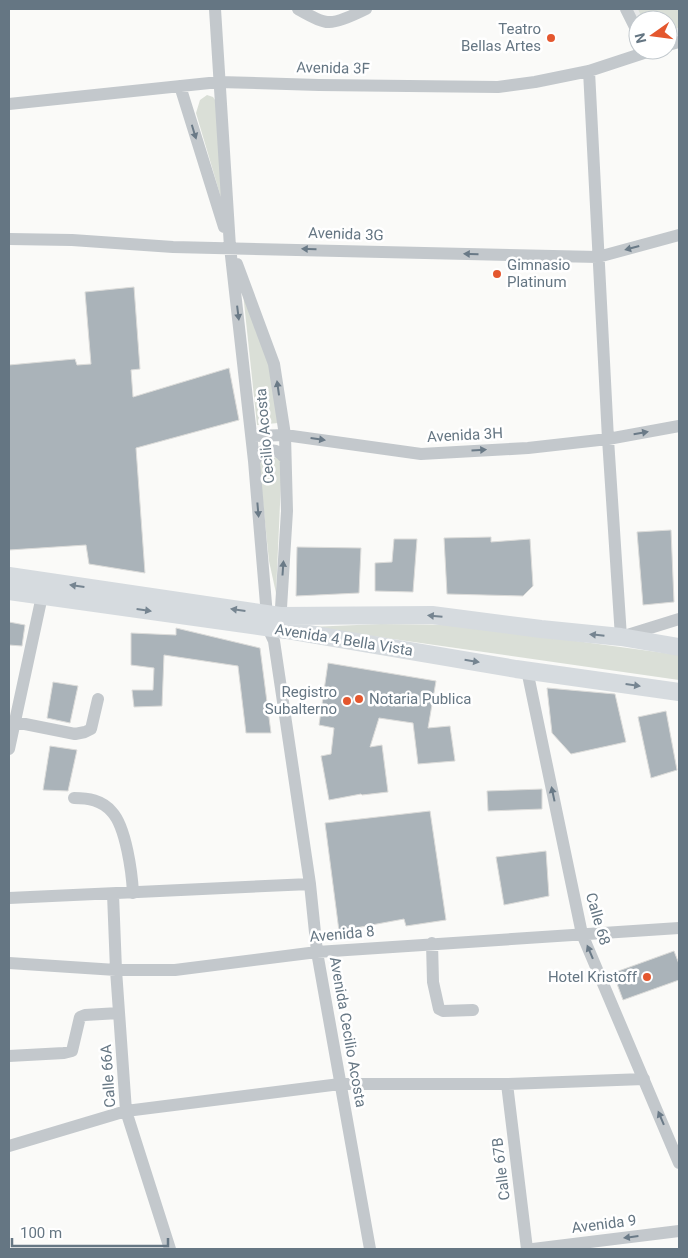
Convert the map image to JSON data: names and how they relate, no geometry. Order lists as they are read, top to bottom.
{
  "streets": {
    "street": [
      "Avenida 3F",
      "Avenida 3G",
      "Avenida 3H",
      "Cecilio Acosta",
      "Avenida 4 Bella Vista",
      "Calle 68",
      "Avenida 8",
      "Avenida Cecilio Acosta",
      "Calle 66A",
      "Calle 67B",
      "Avenida 9"
    ]
  },
  "crossings": [
    ["Avenida 3F", "Cecilio Acosta"],
    ["Avenida 3G", "Cecilio Acosta"],
    ["Avenida 3H", "Cecilio Acosta"],
    ["Cecilio Acosta", "Avenida 4 Bella Vista"],
    ["Cecilio Acosta", "Avenida Cecilio Acosta"],
    ["Avenida 4 Bella Vista", "Calle 68"],
    ["Avenida 4 Bella Vista", "Avenida Cecilio Acosta"],
    ["Calle 68", "Avenida 8"],
    ["Avenida 8", "Avenida Cecilio Acosta"],
    ["Avenida 8", "Calle 66A"]
  ],
  "one_way": [
    "Avenida 3G",
    "Avenida 3H",
    "Calle 68",
    "Avenida 9"
  ],
  "places": [
    "Teatro Bellas Artes",
    "Gimnasio Platinum",
    "Notaria Publica",
    "Registro Subalterno",
    "Hotel Kristoff"
  ],
  "scale_bar": "100 m",
  "north": "left"
}
